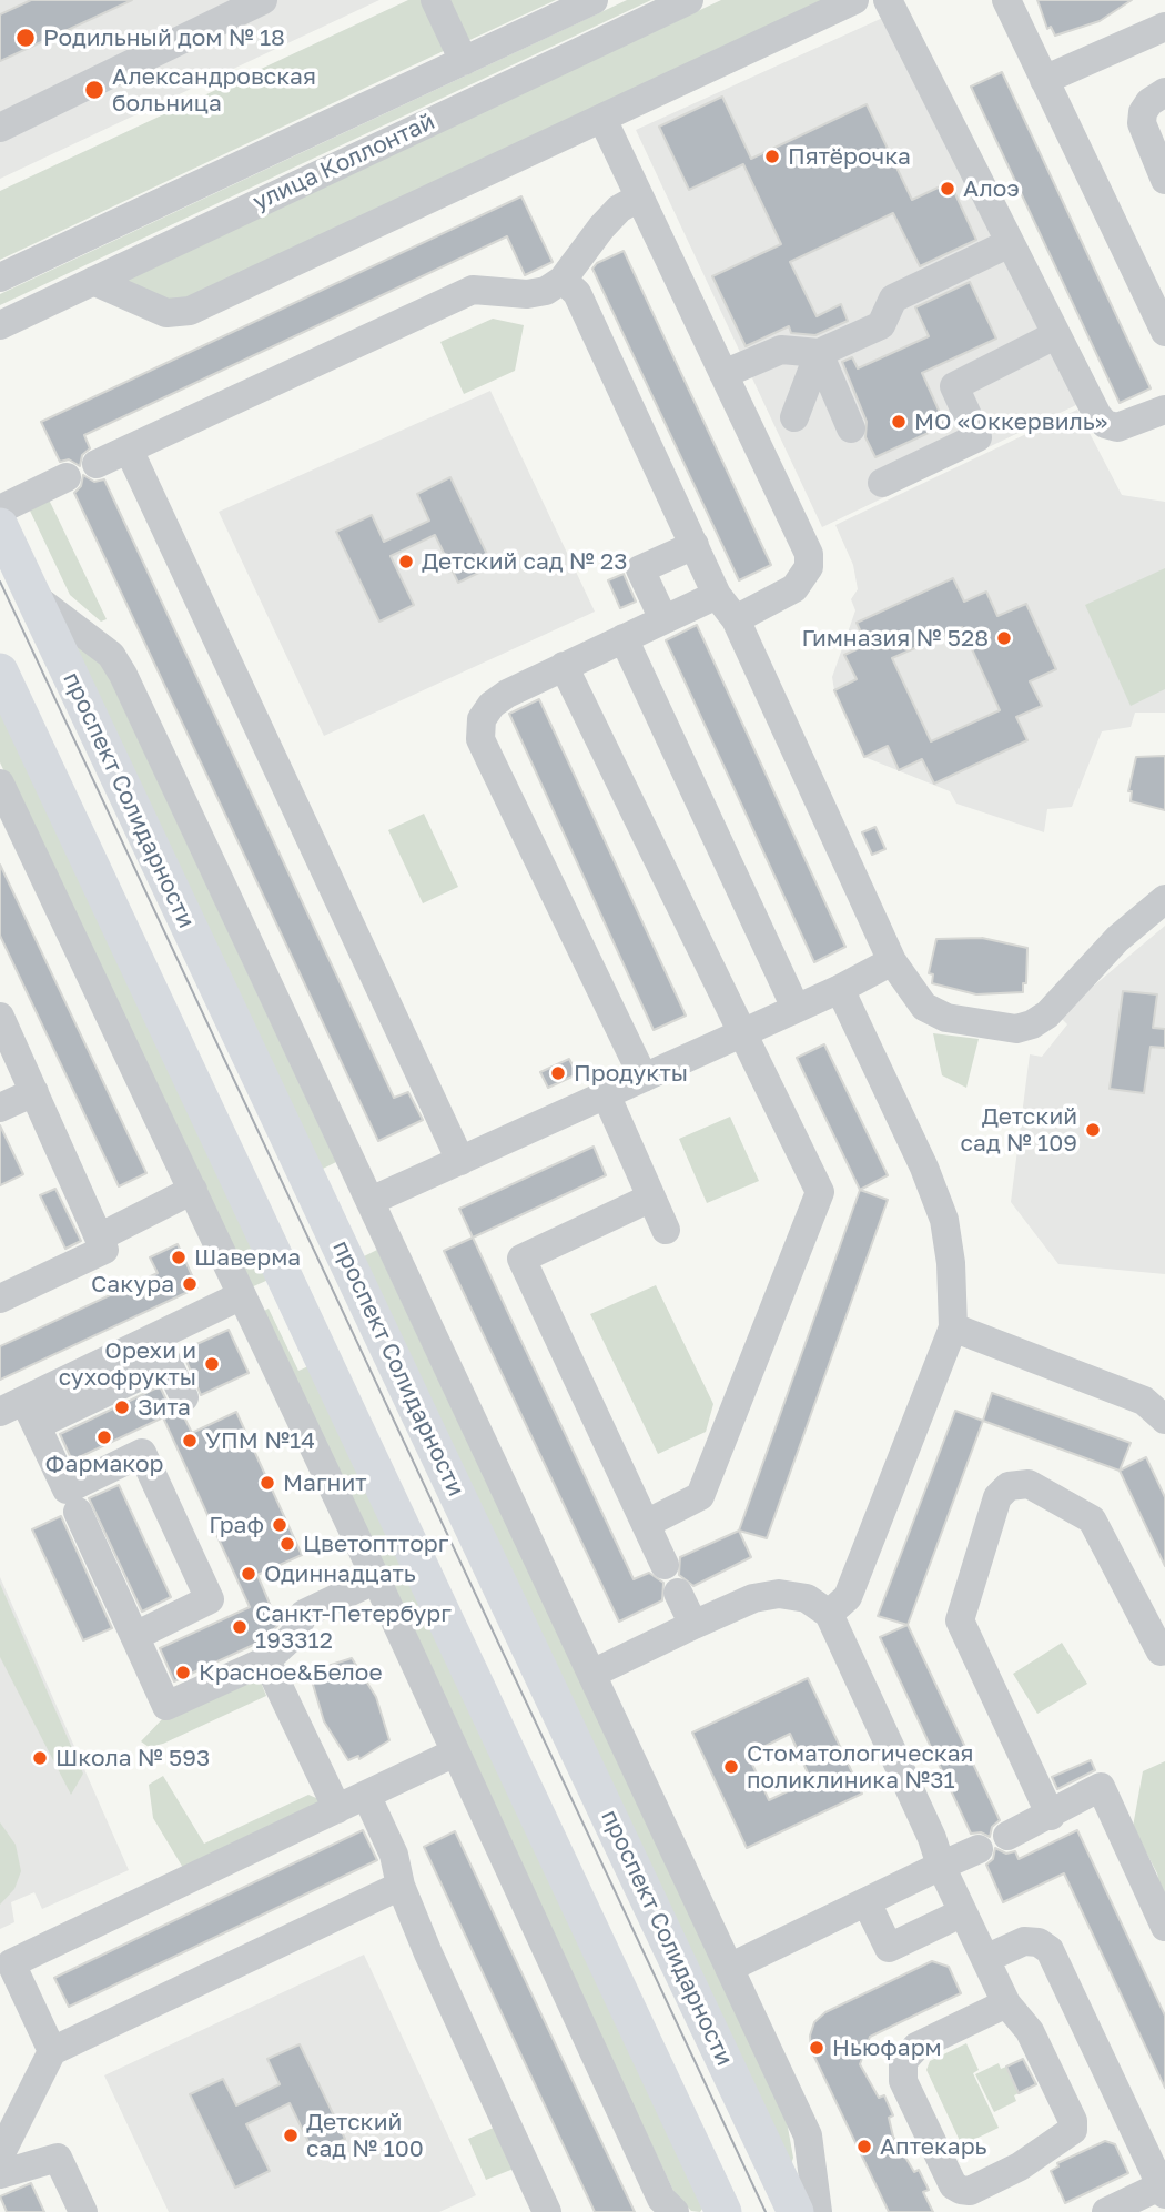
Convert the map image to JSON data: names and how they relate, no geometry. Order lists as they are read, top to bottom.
{
  "streets": {
    "main road": ["проспект Солидарности"],
    "street": ["улица Коллонтай"]
  },
  "places": [
    "Родильный дом № 18",
    "Александровская больница",
    "Пятёрочка",
    "Алоэ",
    "МО «Оккервиль»",
    "Детский сад № 23",
    "Гимназия № 528",
    "Продукты",
    "Детский сад № 109",
    "Шаверма",
    "Сакура",
    "Орехи и сухофрукты",
    "Зита",
    "Фармакор",
    "УПМ №14",
    "Магнит",
    "Граф",
    "Цветоптторг",
    "Одиннадцать",
    "Санкт-Петербург 193312",
    "Красное&Белое",
    "Школа № 593",
    "Стоматологическая поликлиника №31",
    "Ньюфарм",
    "Детский сад № 100",
    "Аптекарь"
  ]
}
